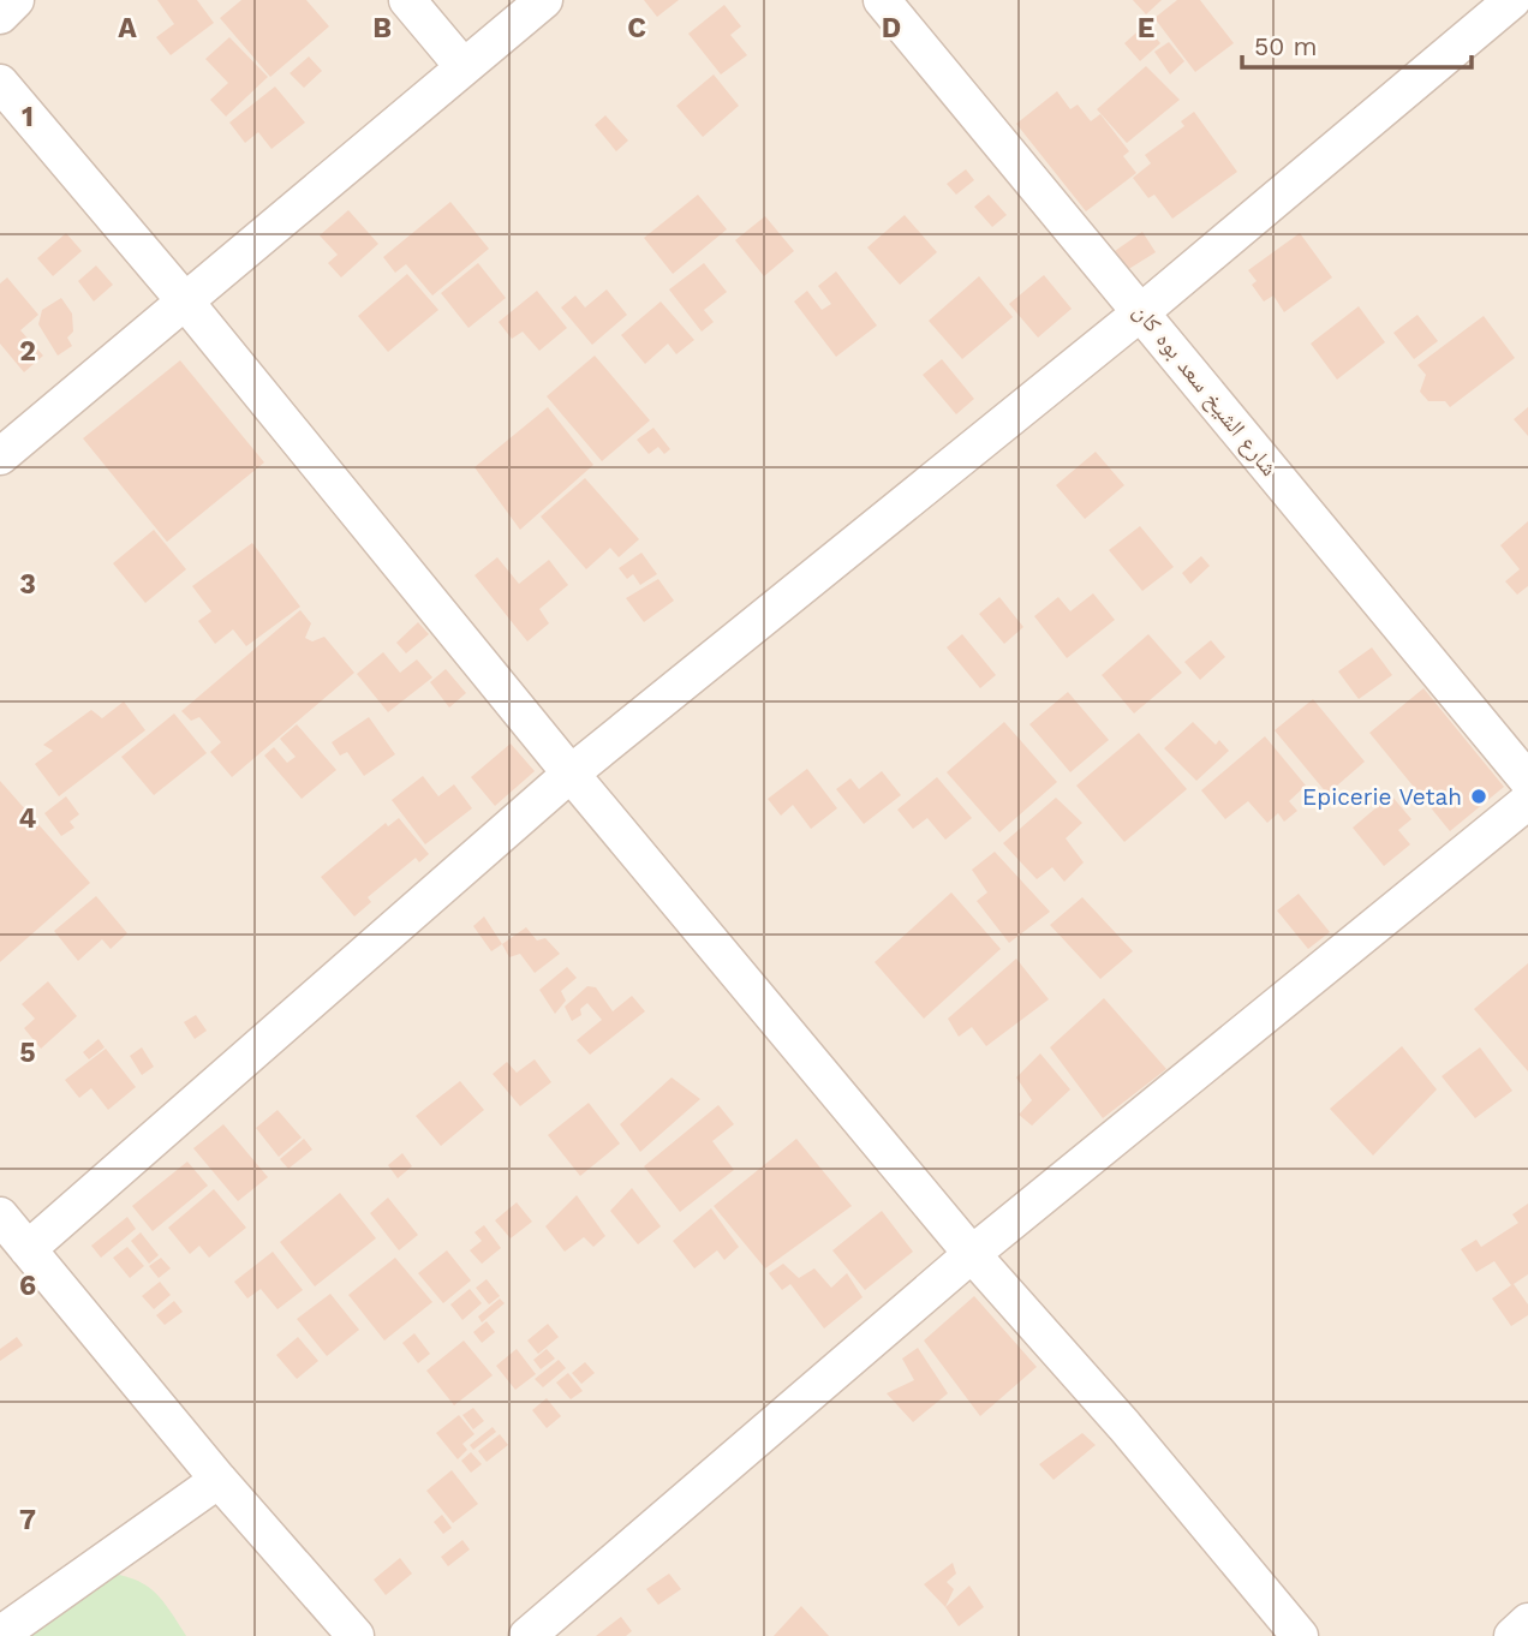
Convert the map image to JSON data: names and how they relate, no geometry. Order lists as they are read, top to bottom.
{
  "streets": {
    "street": ["شارع الشيخ سعد بوه كان"]
  },
  "places": ["Epicerie Vetah"],
  "scale_bar": "50 m",
  "grid": {
    "columns": [
      "A",
      "B",
      "C",
      "D",
      "E"
    ],
    "rows": [
      "1",
      "2",
      "3",
      "4",
      "5",
      "6",
      "7"
    ]
  }
}
